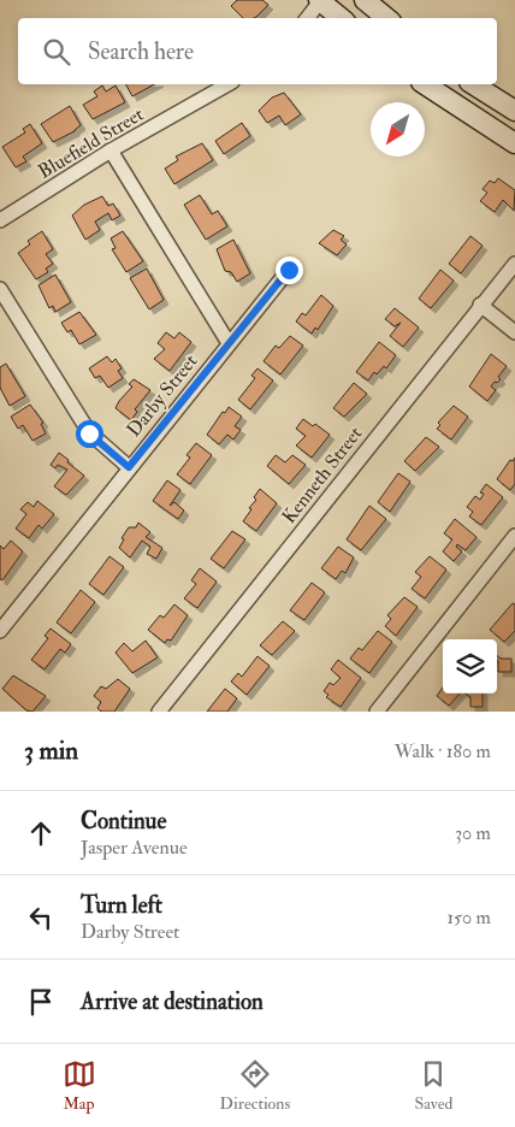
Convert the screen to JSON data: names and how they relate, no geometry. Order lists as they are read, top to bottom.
{
  "streets": {
    "street": ["Bluefield Street", "Darby Street", "Kenneth Street"]
  },
  "north": "bottom left",
  "page": {
    "search": "Search here",
    "heading": ["3 min", "Walk · 180 m"],
    "list": [
      ["Continue", "Jasper Avenue", "30 m"],
      ["Turn left", "Darby Street", "150 m"],
      "Arrive at destination"
    ],
    "nav": ["Map", "Directions", "Saved"]
  }
}
